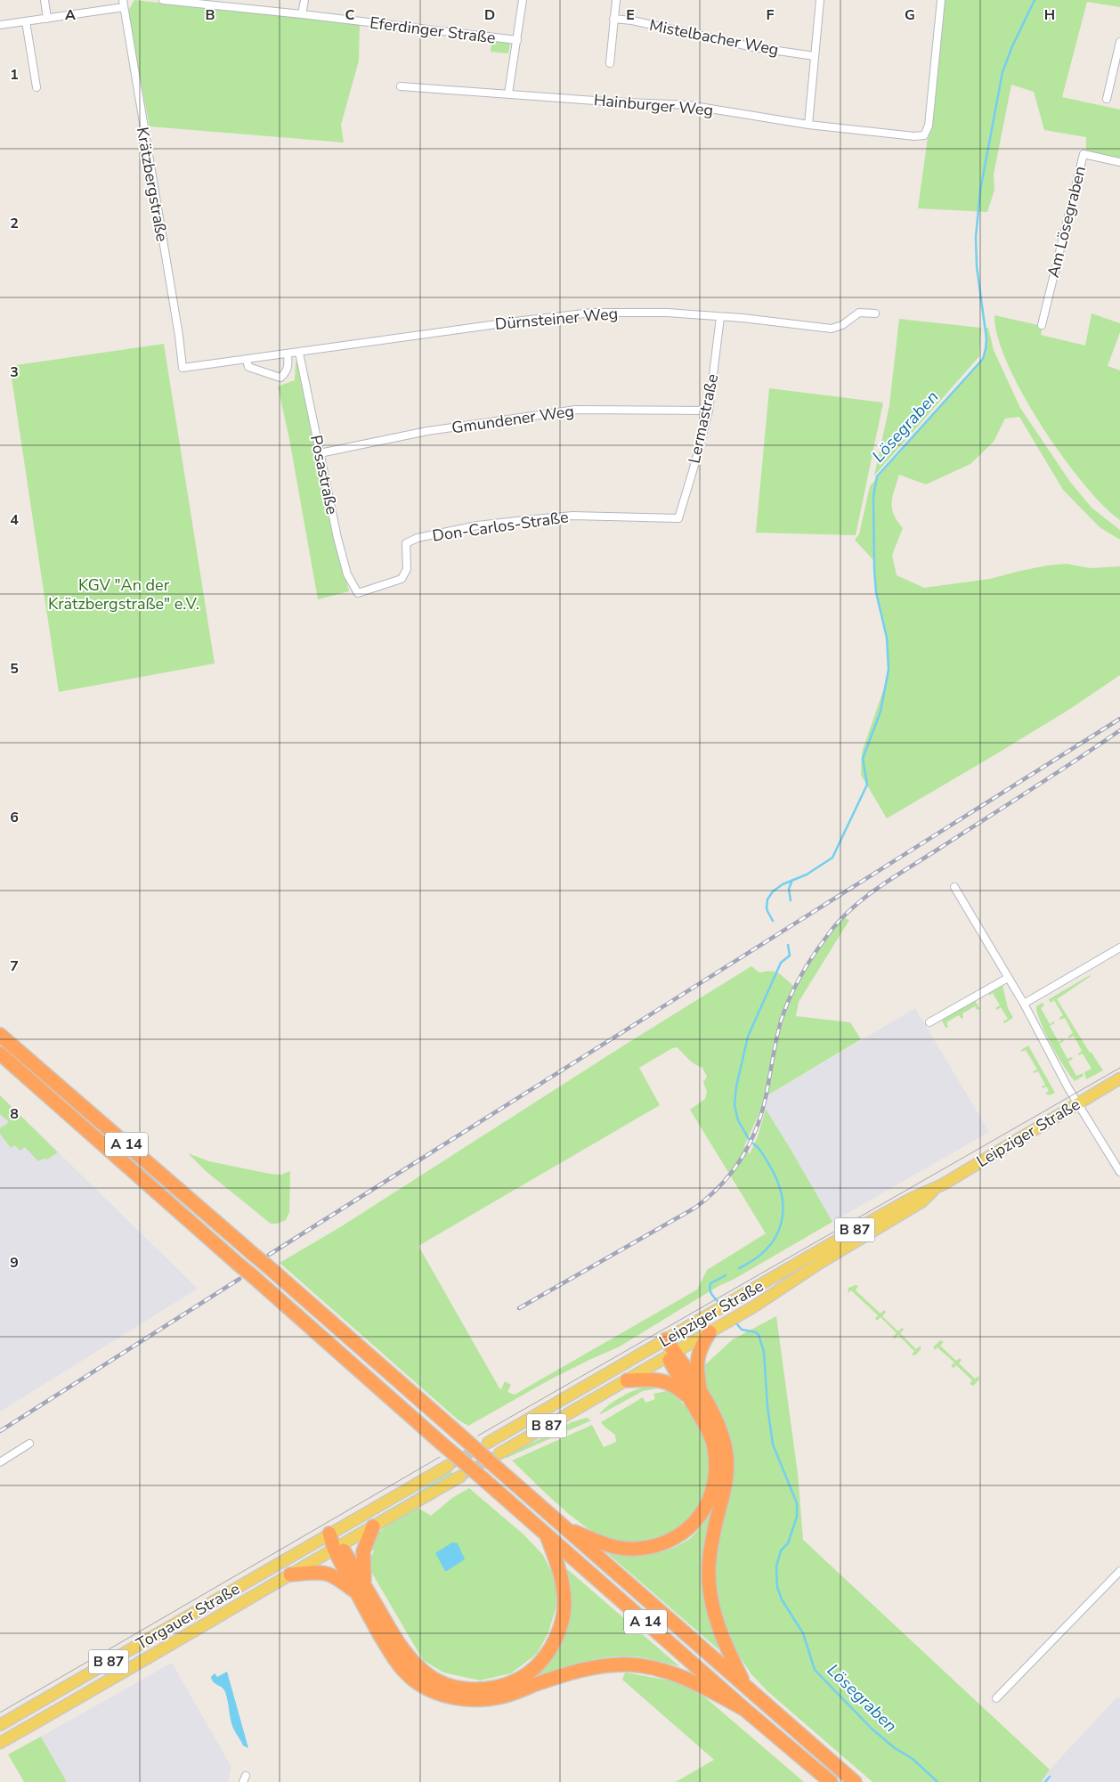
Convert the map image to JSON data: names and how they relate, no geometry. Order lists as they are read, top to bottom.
{
  "streets": {
    "highway": ["A 14"],
    "main road": ["Leipziger Straße", "B 87", "Torgauer Straße"],
    "street": [
      "Eferdinger Straße",
      "Mistelbacher Weg",
      "Hainburger Weg",
      "Krätzbergstraße",
      "Am Lösegraben",
      "Dürnsteiner Weg",
      "Lermastraße",
      "Gmundener Weg",
      "Posastraße",
      "Don-Carlos-Straße"
    ]
  },
  "crossings": [
    ["Krätzbergstraße", "Dürnsteiner Weg"],
    ["Dürnsteiner Weg", "Lermastraße"],
    ["Dürnsteiner Weg", "Posastraße"],
    ["Lermastraße", "Gmundener Weg"],
    ["Lermastraße", "Don-Carlos-Straße"],
    ["Gmundener Weg", "Posastraße"],
    ["Posastraße", "Don-Carlos-Straße"],
    ["Leipziger Straße", "B 87"],
    ["B 87", "Torgauer Straße"]
  ],
  "water": ["Lösegraben"],
  "parks": ["KGV \"An der Krätzbergstraße\" e.V."],
  "grid": {
    "columns": [
      "A",
      "B",
      "C",
      "D",
      "E",
      "F",
      "G",
      "H"
    ],
    "rows": [
      "1",
      "2",
      "3",
      "4",
      "5",
      "6",
      "7",
      "8",
      "9"
    ]
  }
}
